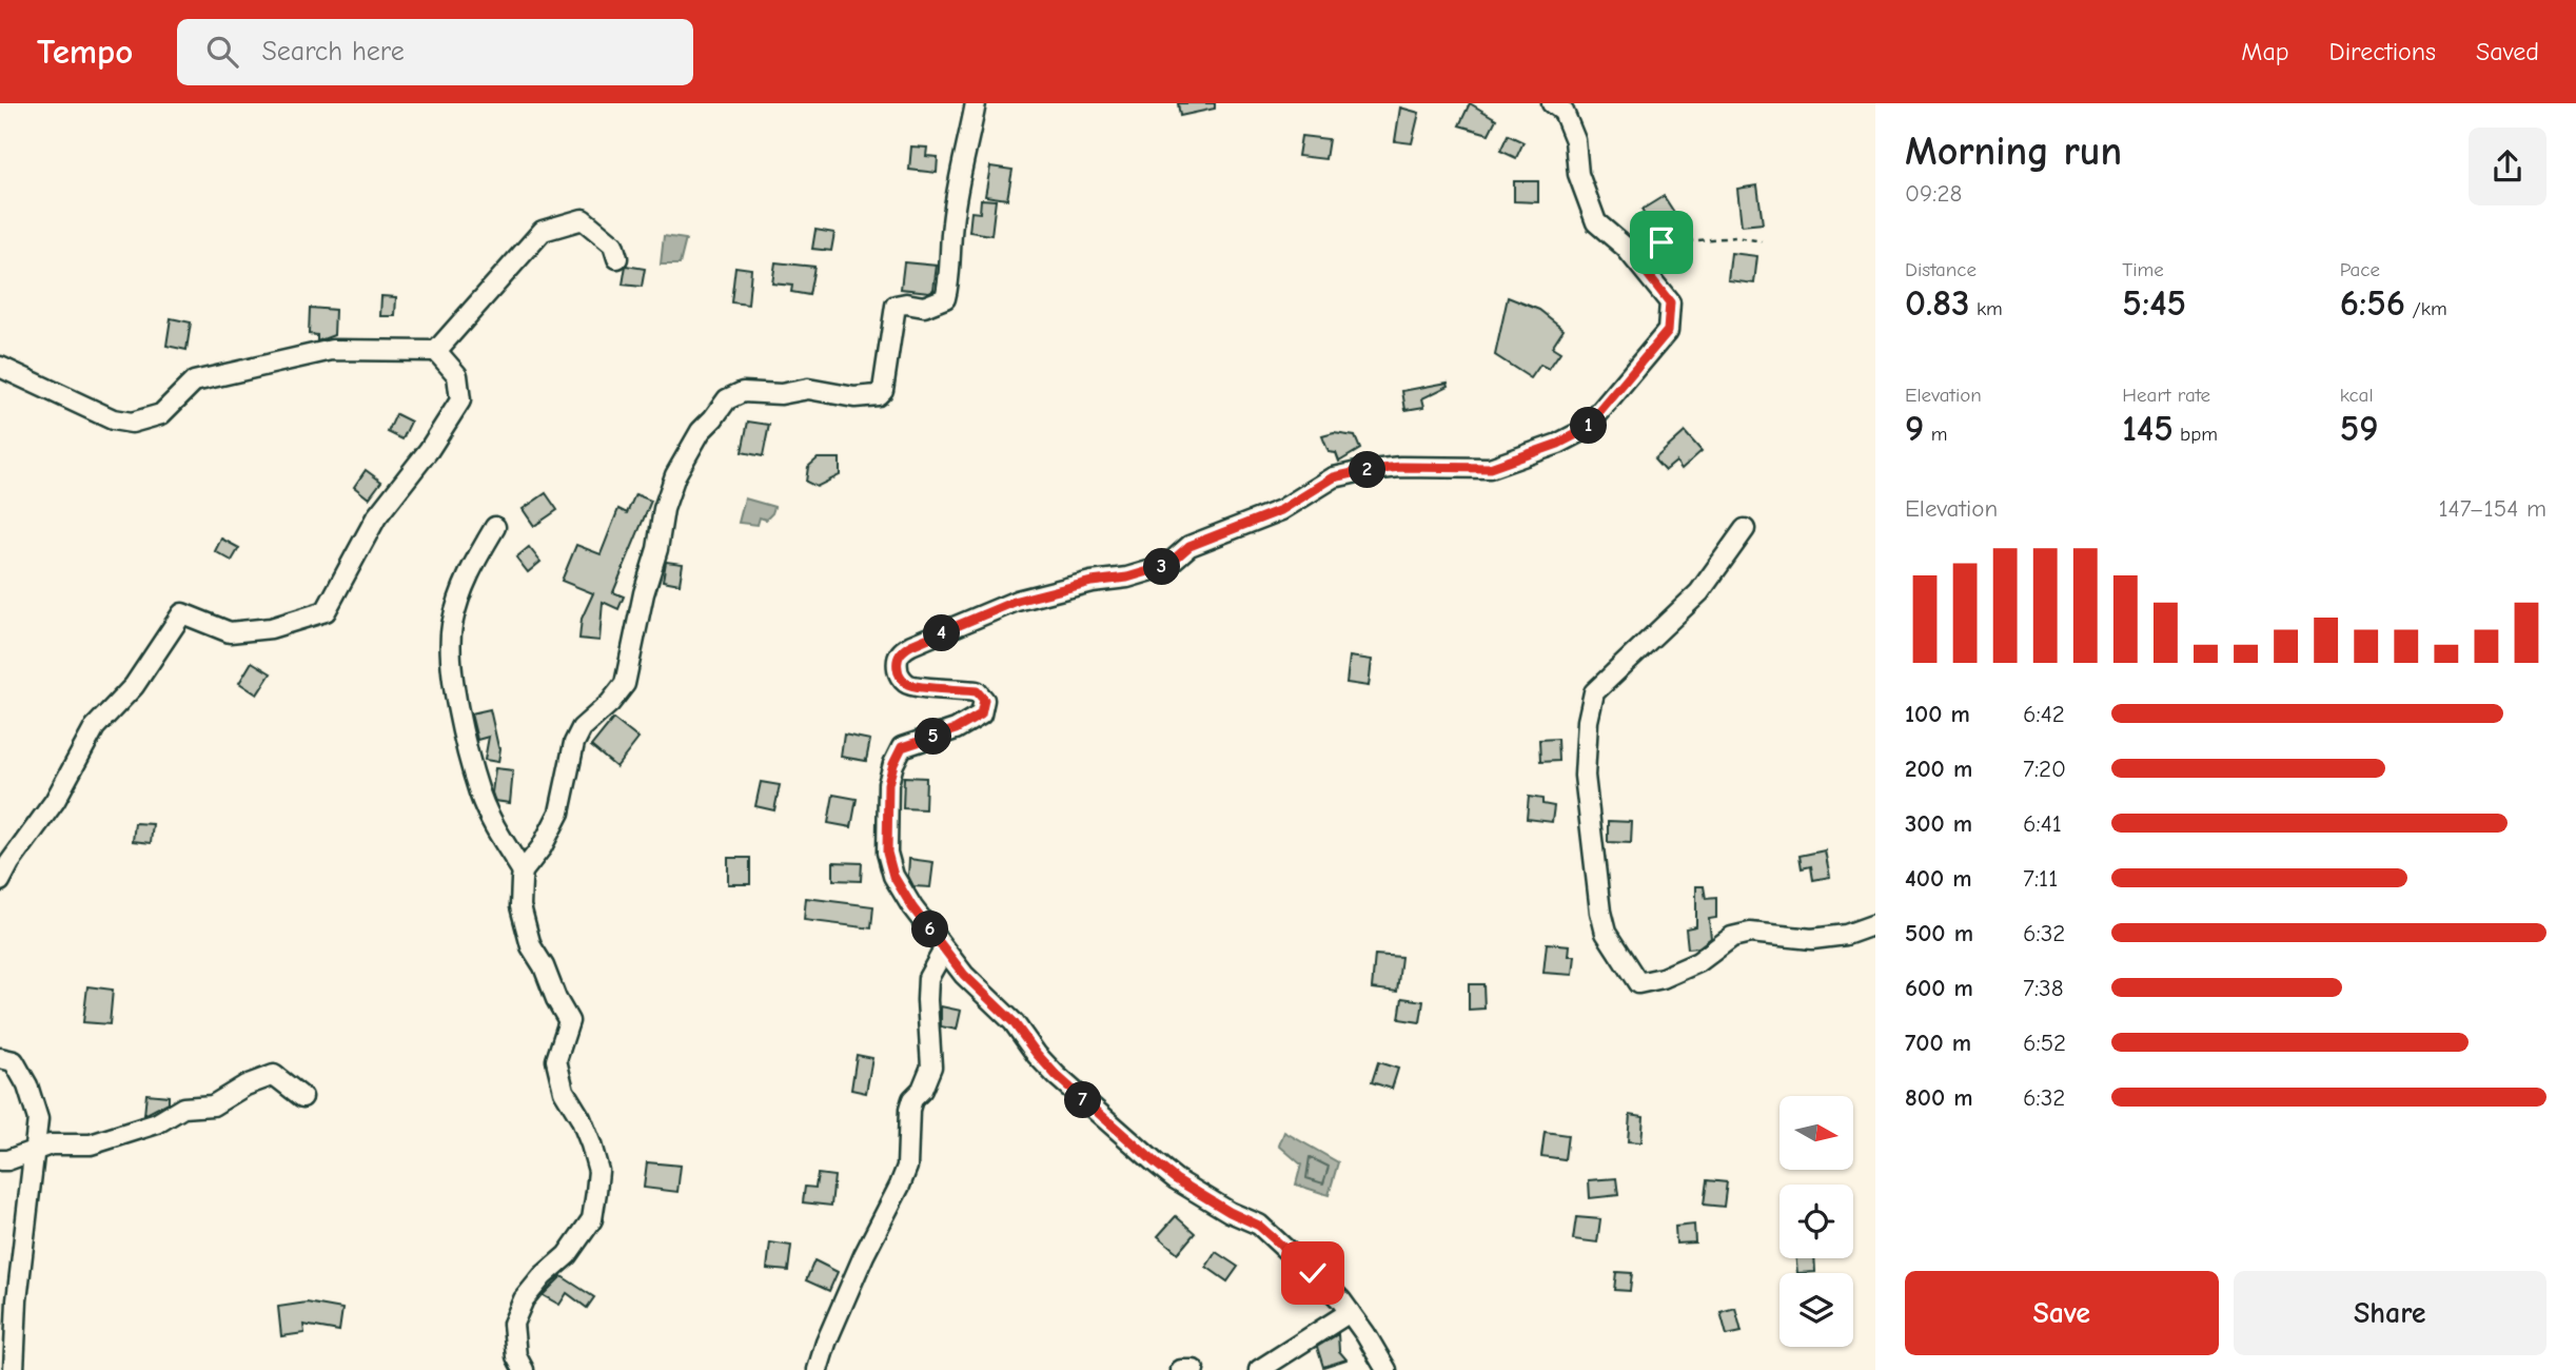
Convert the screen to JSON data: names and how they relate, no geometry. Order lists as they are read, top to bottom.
{
  "north": "right",
  "page": {
    "header": "Tempo",
    "search": "Search here",
    "nav": ["Map", "Directions", "Saved"],
    "heading": ["Morning run", "09:28"],
    "stats": [
      ["Distance", "0.83 km"],
      ["Time", "5:45"],
      ["Pace", "6:56 /km"],
      ["Elevation", "9 m"],
      ["Heart rate", "145 bpm"],
      ["kcal", "59"]
    ],
    "pins": [
      "1",
      "2",
      "3",
      "4",
      "5",
      "6",
      "7"
    ],
    "chart": ["Elevation", "147–154 m"],
    "list": [
      {
        "name": "100 m",
        "note": "6:42"
      },
      {
        "name": "200 m",
        "note": "7:20"
      },
      {
        "name": "300 m",
        "note": "6:41"
      },
      {
        "name": "400 m",
        "note": "7:11"
      },
      {
        "name": "500 m",
        "note": "6:32"
      },
      {
        "name": "600 m",
        "note": "7:38"
      },
      {
        "name": "700 m",
        "note": "6:52"
      },
      {
        "name": "800 m",
        "note": "6:32"
      }
    ],
    "buttons": ["Save", "Share"]
  }
}
